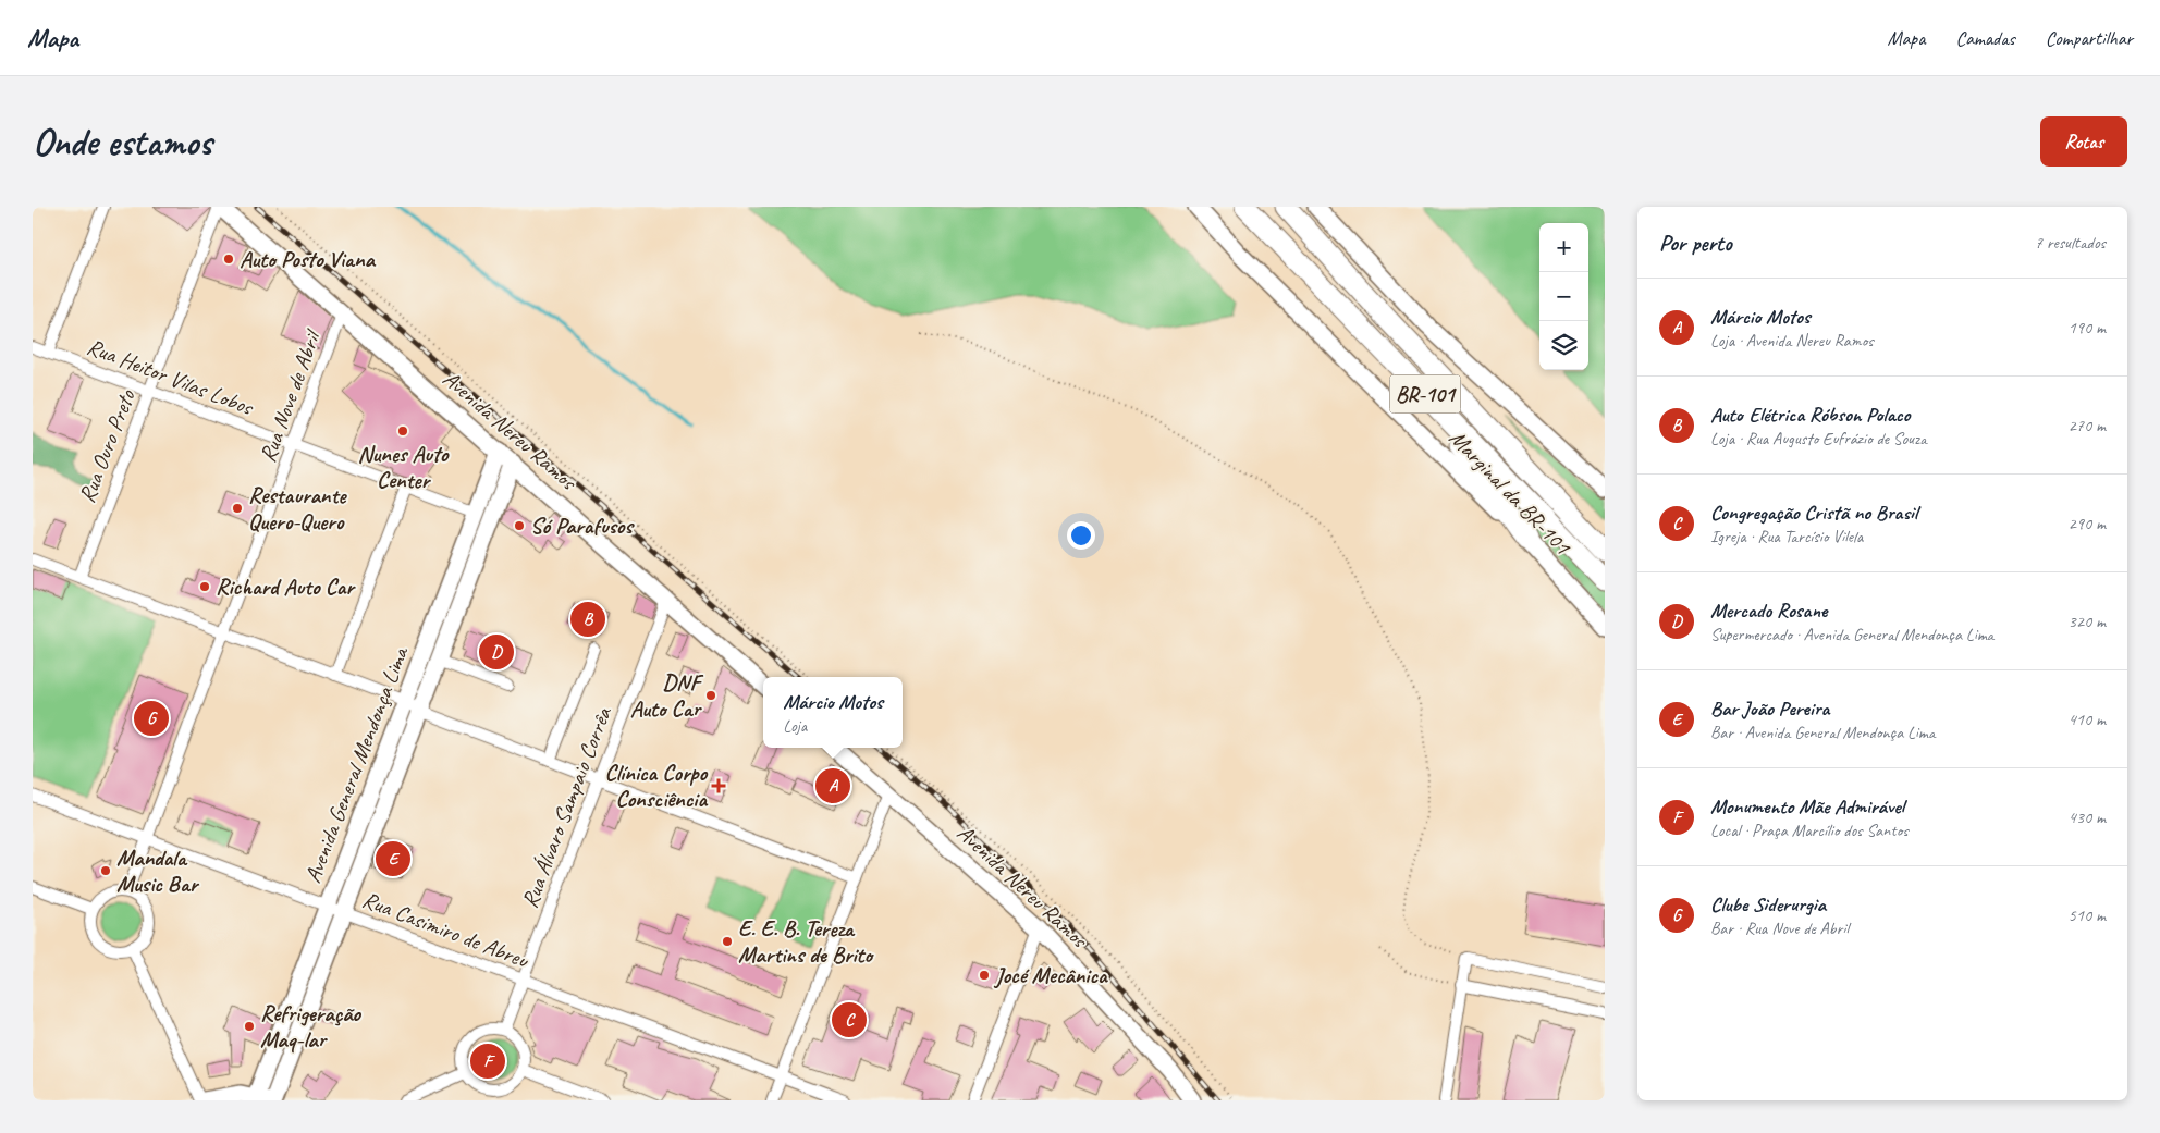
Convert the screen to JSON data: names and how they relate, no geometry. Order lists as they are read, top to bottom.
{
  "streets": {
    "highway": ["BR-101"],
    "main road": ["Avenida Nereu Ramos", "Marginal da BR-101", "Avenida General Mendonça Lima"],
    "street": [
      "Rua Heitor Vilas Lobos",
      "Rua Nove de Abril",
      "Rua Ouro Preto",
      "Rua Álvaro Sampaio Corrêa",
      "Rua Casimiro de Abreu"
    ]
  },
  "crossings": [
    ["Rua Heitor Vilas Lobos", "Rua Nove de Abril"],
    ["Rua Heitor Vilas Lobos", "Rua Ouro Preto"],
    ["Rua Heitor Vilas Lobos", "Avenida General Mendonça Lima"],
    ["Rua Nove de Abril", "Avenida Nereu Ramos"],
    ["Rua Nove de Abril", "Rua Casimiro de Abreu"],
    ["Avenida Nereu Ramos", "Rua Ouro Preto"],
    ["Avenida Nereu Ramos", "Avenida General Mendonça Lima"],
    ["Avenida Nereu Ramos", "Rua Álvaro Sampaio Corrêa"],
    ["Avenida General Mendonça Lima", "Rua Casimiro de Abreu"],
    ["Rua Álvaro Sampaio Corrêa", "Rua Casimiro de Abreu"]
  ],
  "places": {
    "other": [
      "Auto Posto Viana",
      "Nunes Auto Center",
      "Restaurante Quero-Quero",
      "Só Parafusos",
      "Richard Auto Car",
      "DNF Auto Car",
      "Mandala Music Bar",
      "E. E. B. Tereza Martins de Brito",
      "Jocé Mecânica",
      "Refrigeração Maq-lar"
    ],
    "health": ["Clínica Corpo Consciência"]
  },
  "page": {
    "header": "Mapa",
    "nav": ["Mapa", "Camadas", "Compartilhar"],
    "buttons": "Rotas",
    "title": "Onde estamos",
    "heading": ["Por perto", "7 resultados"],
    "map_buttons": ["+", "−"],
    "list": [
      {
        "mark": "A",
        "name": "Márcio Motos",
        "note": "Loja · Avenida Nereu Ramos",
        "value": "190 m"
      },
      {
        "mark": "B",
        "name": "Auto Elétrica Róbson Polaco",
        "note": "Loja · Rua Augusto Eufrázio de Souza",
        "value": "270 m"
      },
      {
        "mark": "C",
        "name": "Congregação Cristã no Brasil",
        "note": "Igreja · Rua Tarcísio Vilela",
        "value": "290 m"
      },
      {
        "mark": "D",
        "name": "Mercado Rosane",
        "note": "Supermercado · Avenida General Mendonça Lima",
        "value": "320 m"
      },
      {
        "mark": "E",
        "name": "Bar João Pereira",
        "note": "Bar · Avenida General Mendonça Lima",
        "value": "410 m"
      },
      {
        "mark": "F",
        "name": "Monumento Mãe Admirável",
        "note": "Local · Praça Marcílio dos Santos",
        "value": "430 m"
      },
      {
        "mark": "G",
        "name": "Clube Siderurgia",
        "note": "Bar · Rua Nove de Abril",
        "value": "510 m"
      }
    ],
    "pins": [
      "B",
      "D",
      "G",
      "A",
      "E",
      "C",
      "F"
    ],
    "popup": ["Márcio Motos", "Loja"]
  }
}
